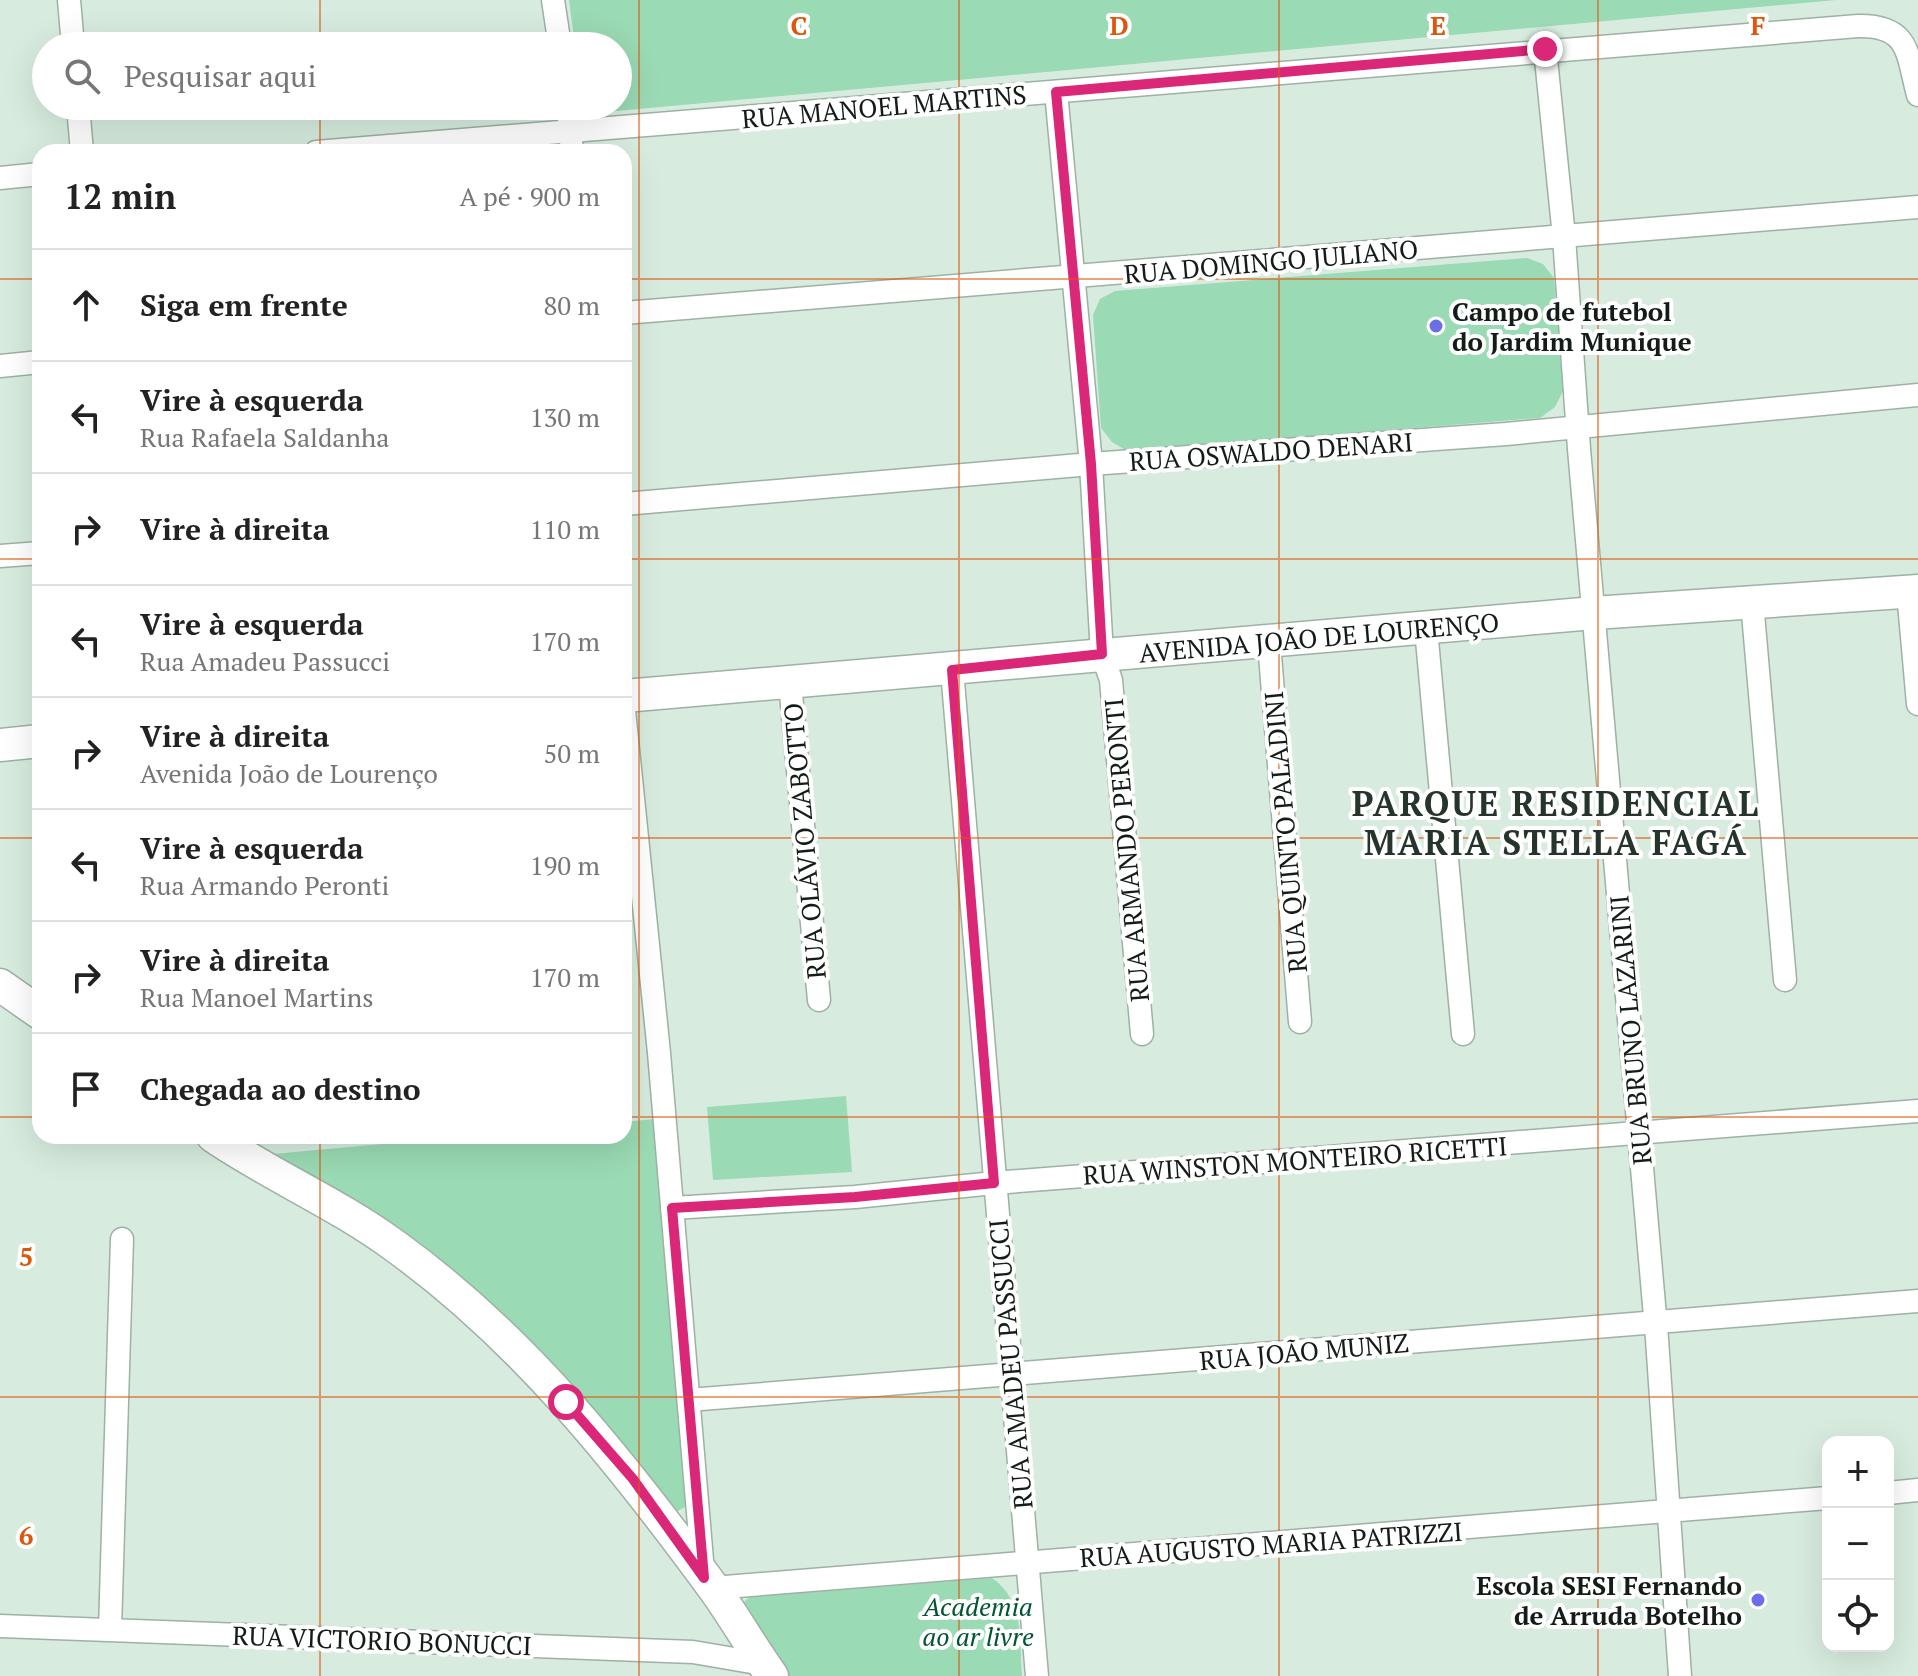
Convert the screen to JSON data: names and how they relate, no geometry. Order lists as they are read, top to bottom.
{
  "streets": {
    "street": [
      "RUA MANOEL MARTINS",
      "RUA DOMINGO JULIANO",
      "RUA OSWALDO DENARI",
      "AVENIDA JOÃO DE LOURENÇO",
      "RUA QUINTO PALADINI",
      "RUA OLÁVIO ZABOTTO",
      "RUA ARMANDO PERONTI",
      "RUA BRUNO LAZARINI",
      "RUA WINSTON MONTEIRO RICETTI",
      "RUA JOÃO MUNIZ",
      "RUA AMADEU PASSUCCI",
      "RUA AUGUSTO MARIA PATRIZZI",
      "RUA VICTORIO BONUCCI"
    ]
  },
  "crossings": [
    ["RUA MANOEL MARTINS", "RUA ARMANDO PERONTI"],
    ["RUA MANOEL MARTINS", "RUA BRUNO LAZARINI"],
    ["RUA DOMINGO JULIANO", "RUA ARMANDO PERONTI"],
    ["RUA DOMINGO JULIANO", "RUA BRUNO LAZARINI"],
    ["RUA OSWALDO DENARI", "RUA ARMANDO PERONTI"],
    ["RUA OSWALDO DENARI", "RUA BRUNO LAZARINI"],
    ["AVENIDA JOÃO DE LOURENÇO", "RUA QUINTO PALADINI"],
    ["AVENIDA JOÃO DE LOURENÇO", "RUA OLÁVIO ZABOTTO"],
    ["AVENIDA JOÃO DE LOURENÇO", "RUA ARMANDO PERONTI"],
    ["AVENIDA JOÃO DE LOURENÇO", "RUA BRUNO LAZARINI"],
    ["AVENIDA JOÃO DE LOURENÇO", "RUA AMADEU PASSUCCI"],
    ["RUA BRUNO LAZARINI", "RUA WINSTON MONTEIRO RICETTI"],
    ["RUA BRUNO LAZARINI", "RUA JOÃO MUNIZ"],
    ["RUA BRUNO LAZARINI", "RUA AUGUSTO MARIA PATRIZZI"],
    ["RUA WINSTON MONTEIRO RICETTI", "RUA AMADEU PASSUCCI"],
    ["RUA JOÃO MUNIZ", "RUA AMADEU PASSUCCI"],
    ["RUA AMADEU PASSUCCI", "RUA AUGUSTO MARIA PATRIZZI"]
  ],
  "districts": ["PARQUE RESIDENCIAL MARIA STELLA FAGÁ"],
  "parks": ["Academia ao ar livre"],
  "places": ["Campo de futebol do Jardim Munique", "Escola SESI Fernando de Arruda Botelho"],
  "page": {
    "search": "Pesquisar aqui",
    "heading": ["12 min", "A pé · 900 m"],
    "list": [
      ["Siga em frente", "80 m"],
      ["Vire à esquerda", "Rua Rafaela Saldanha", "130 m"],
      ["Vire à direita", "110 m"],
      ["Vire à esquerda", "Rua Amadeu Passucci", "170 m"],
      ["Vire à direita", "Avenida João de Lourenço", "50 m"],
      ["Vire à esquerda", "Rua Armando Peronti", "190 m"],
      ["Vire à direita", "Rua Manoel Martins", "170 m"],
      "Chegada ao destino"
    ],
    "map_buttons": ["+", "−"]
  },
  "grid": {
    "columns": [
      "C",
      "D",
      "E",
      "F"
    ],
    "rows": ["5", "6"]
  }
}
